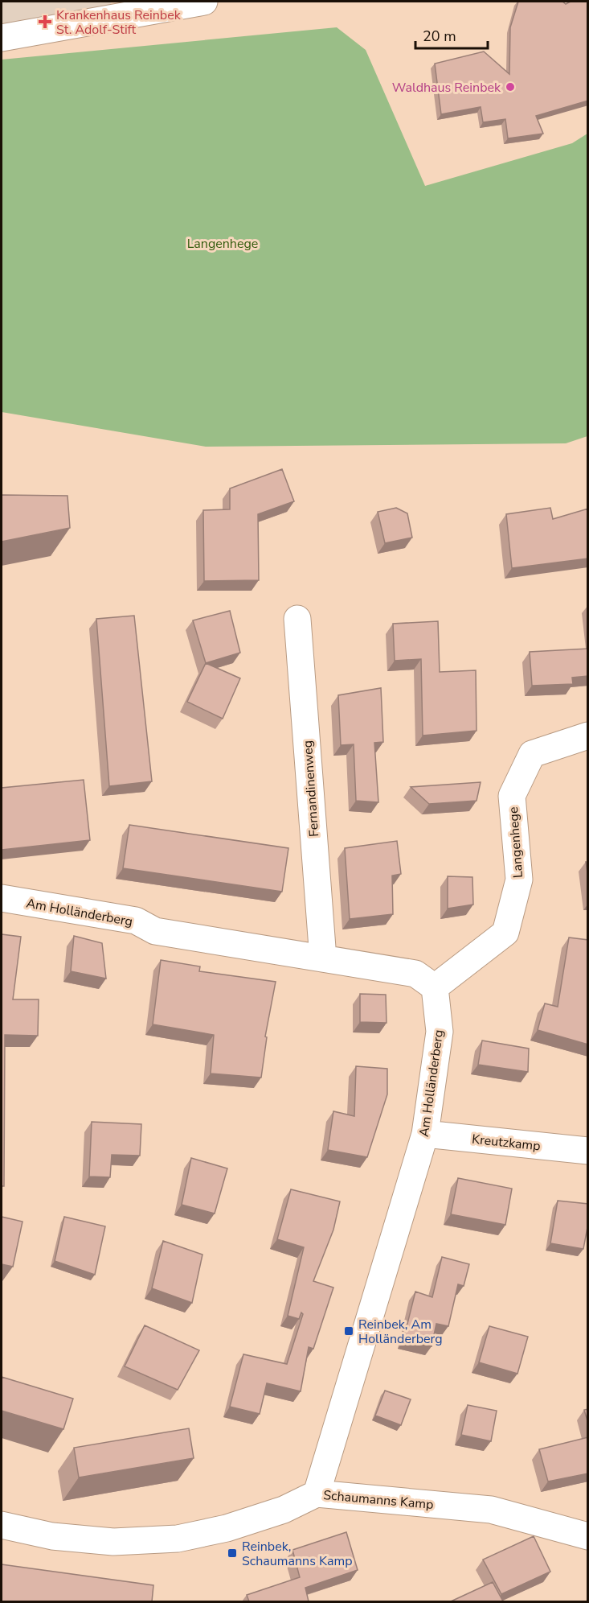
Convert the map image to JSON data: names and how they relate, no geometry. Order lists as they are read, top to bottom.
{
  "streets": {
    "street": [
      "Fernandinenweg",
      "Langenhege",
      "Am Holländerberg",
      "Kreutzkamp",
      "Schaumanns Kamp"
    ]
  },
  "crossings": [
    ["Fernandinenweg", "Am Holländerberg"],
    ["Langenhege", "Am Holländerberg"],
    ["Am Holländerberg", "Kreutzkamp"],
    ["Am Holländerberg", "Schaumanns Kamp"]
  ],
  "parks": ["Langenhege"],
  "places": {
    "health": ["Krankenhaus Reinbek St. Adolf-Stift"],
    "other": ["Waldhaus Reinbek"],
    "transit": ["Reinbek, Am Holländerberg", "Reinbek, Schaumanns Kamp"]
  },
  "scale_bar": "20 m"
}
